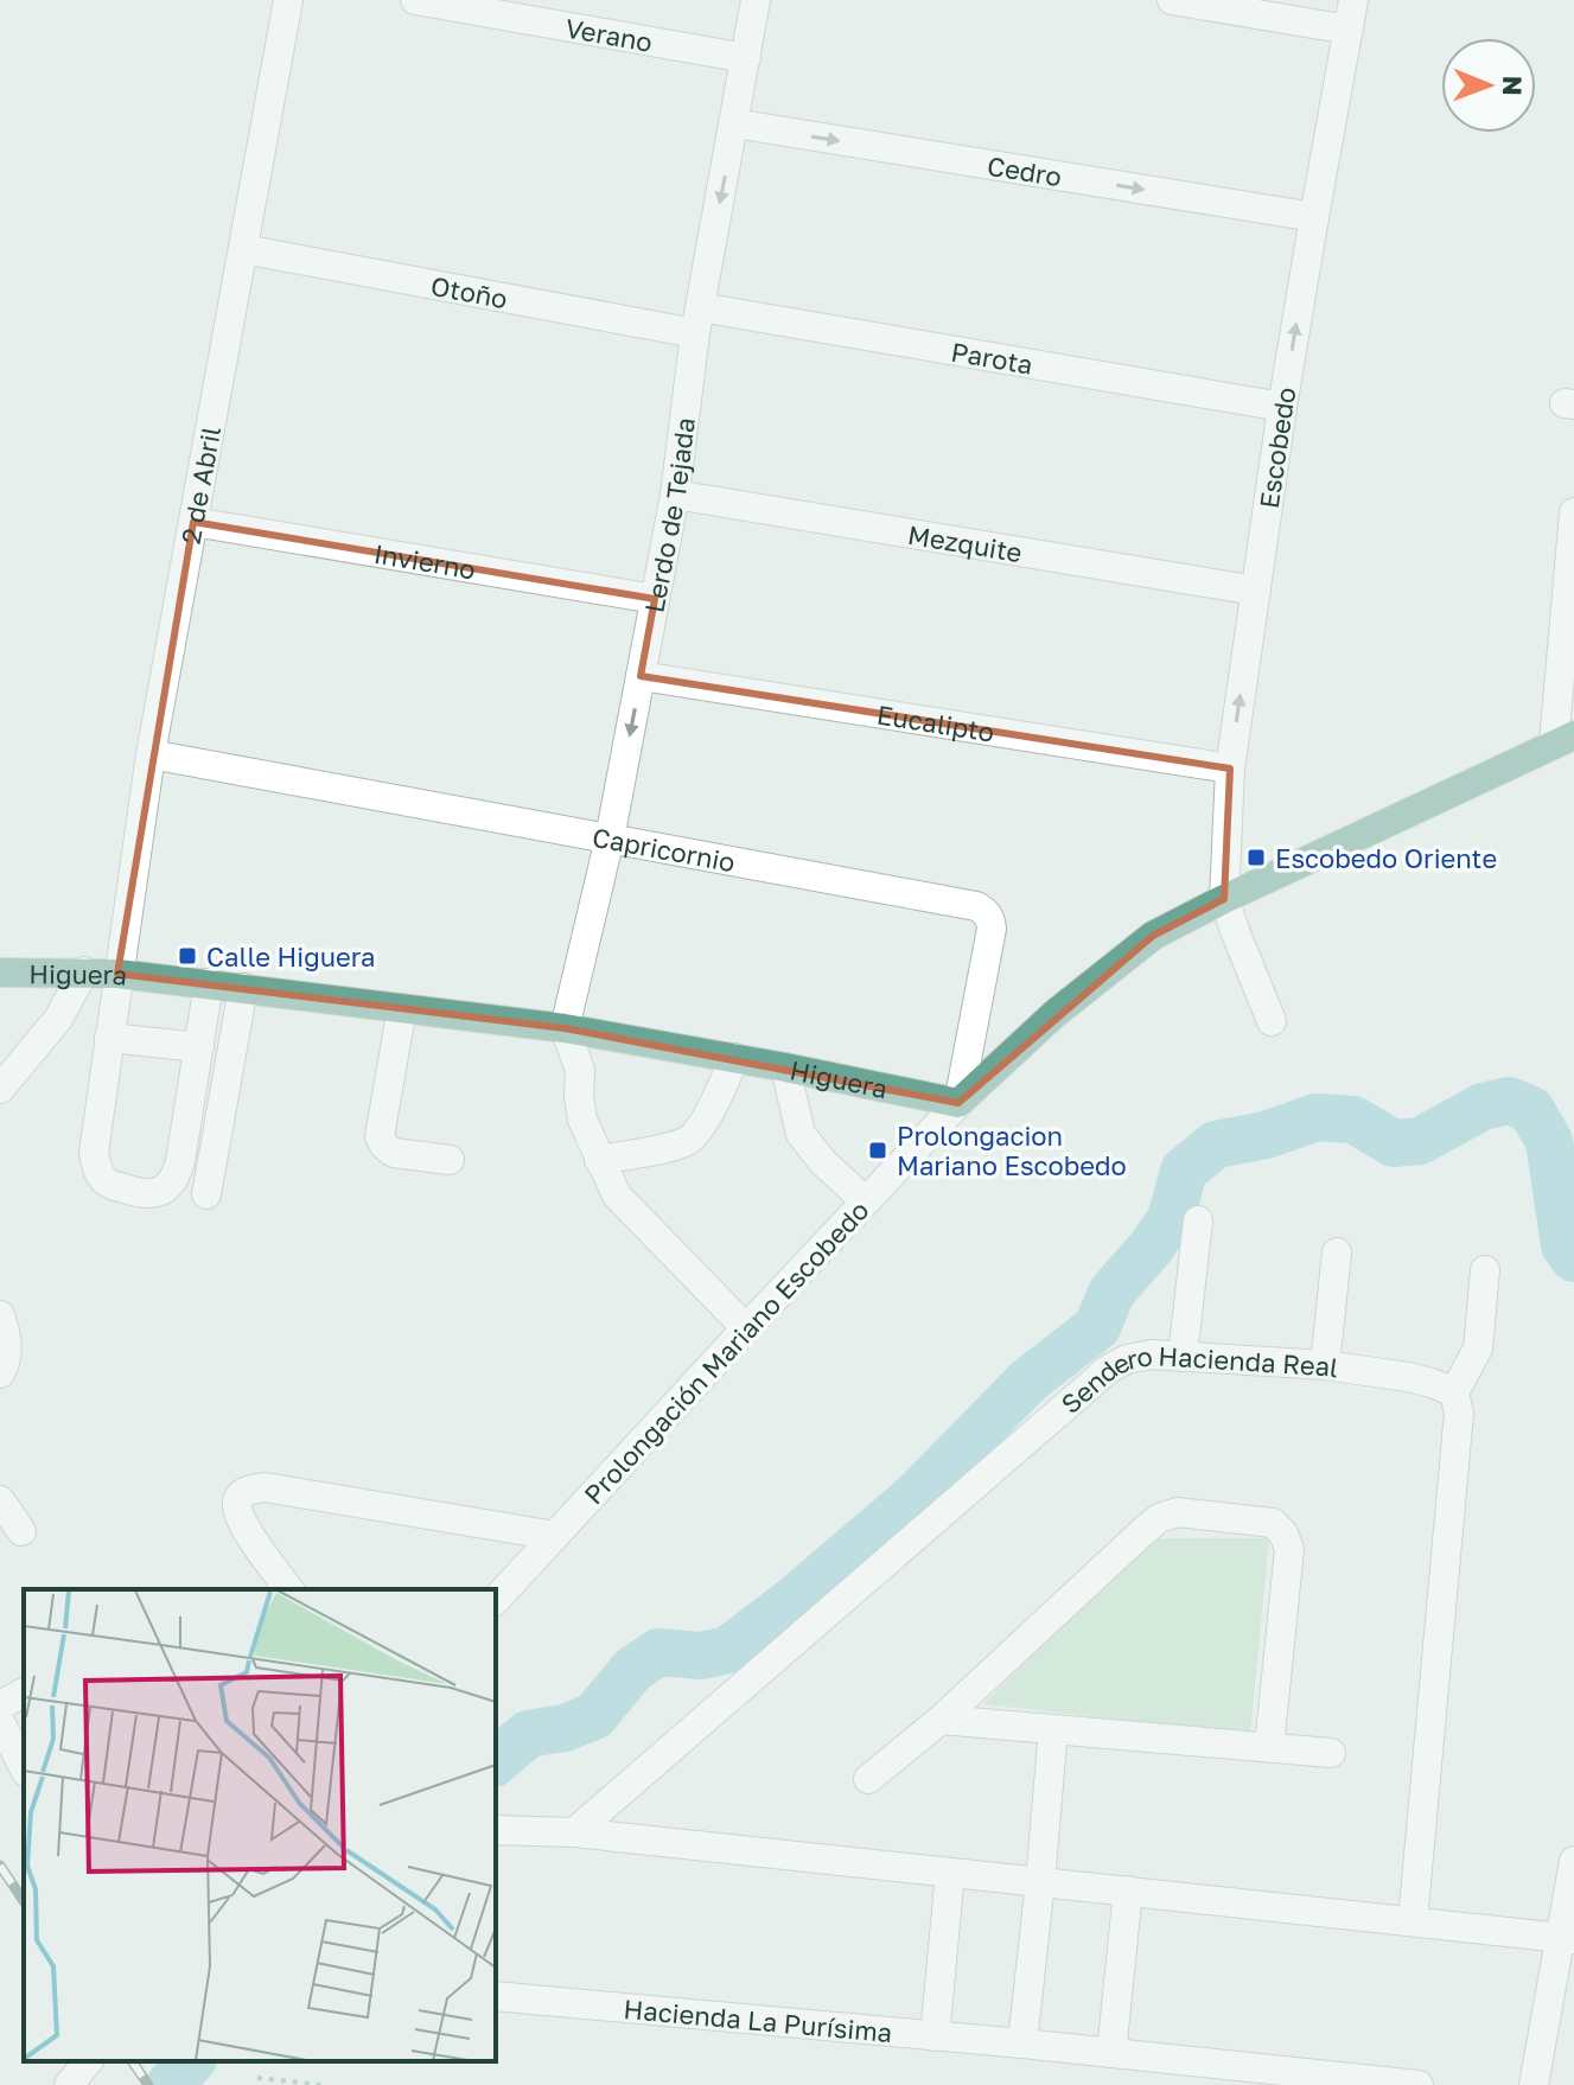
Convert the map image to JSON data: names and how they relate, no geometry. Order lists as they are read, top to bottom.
{
  "streets": {
    "main road": ["Higuera"],
    "street": [
      "Verano",
      "Cedro",
      "Otoño",
      "Parota",
      "Escobedo",
      "2 de Abril",
      "Lerdo de Tejada",
      "Mezquite",
      "Invierno",
      "Eucalipto",
      "Capricornio",
      "Prolongación Mariano Escobedo",
      "Sendero Hacienda Real",
      "Hacienda La Purísima"
    ]
  },
  "crossings": [
    ["Verano", "Lerdo de Tejada"],
    ["Cedro", "Escobedo"],
    ["Cedro", "Lerdo de Tejada"],
    ["Otoño", "Parota"],
    ["Otoño", "2 de Abril"],
    ["Otoño", "Lerdo de Tejada"],
    ["Parota", "Escobedo"],
    ["Parota", "Lerdo de Tejada"],
    ["Escobedo", "Mezquite"],
    ["Escobedo", "Eucalipto"],
    ["2 de Abril", "Invierno"],
    ["2 de Abril", "Capricornio"],
    ["2 de Abril", "Higuera"],
    ["Lerdo de Tejada", "Mezquite"],
    ["Lerdo de Tejada", "Invierno"],
    ["Lerdo de Tejada", "Eucalipto"],
    ["Lerdo de Tejada", "Capricornio"],
    ["Lerdo de Tejada", "Higuera"],
    ["Capricornio", "Higuera"],
    ["Capricornio", "Prolongación Mariano Escobedo"],
    ["Higuera", "Prolongación Mariano Escobedo"]
  ],
  "one_way": ["Cedro", "Escobedo"],
  "places": {
    "transit": ["Escobedo Oriente", "Calle Higuera", "Prolongacion Mariano Escobedo"]
  },
  "north": "right"
}
